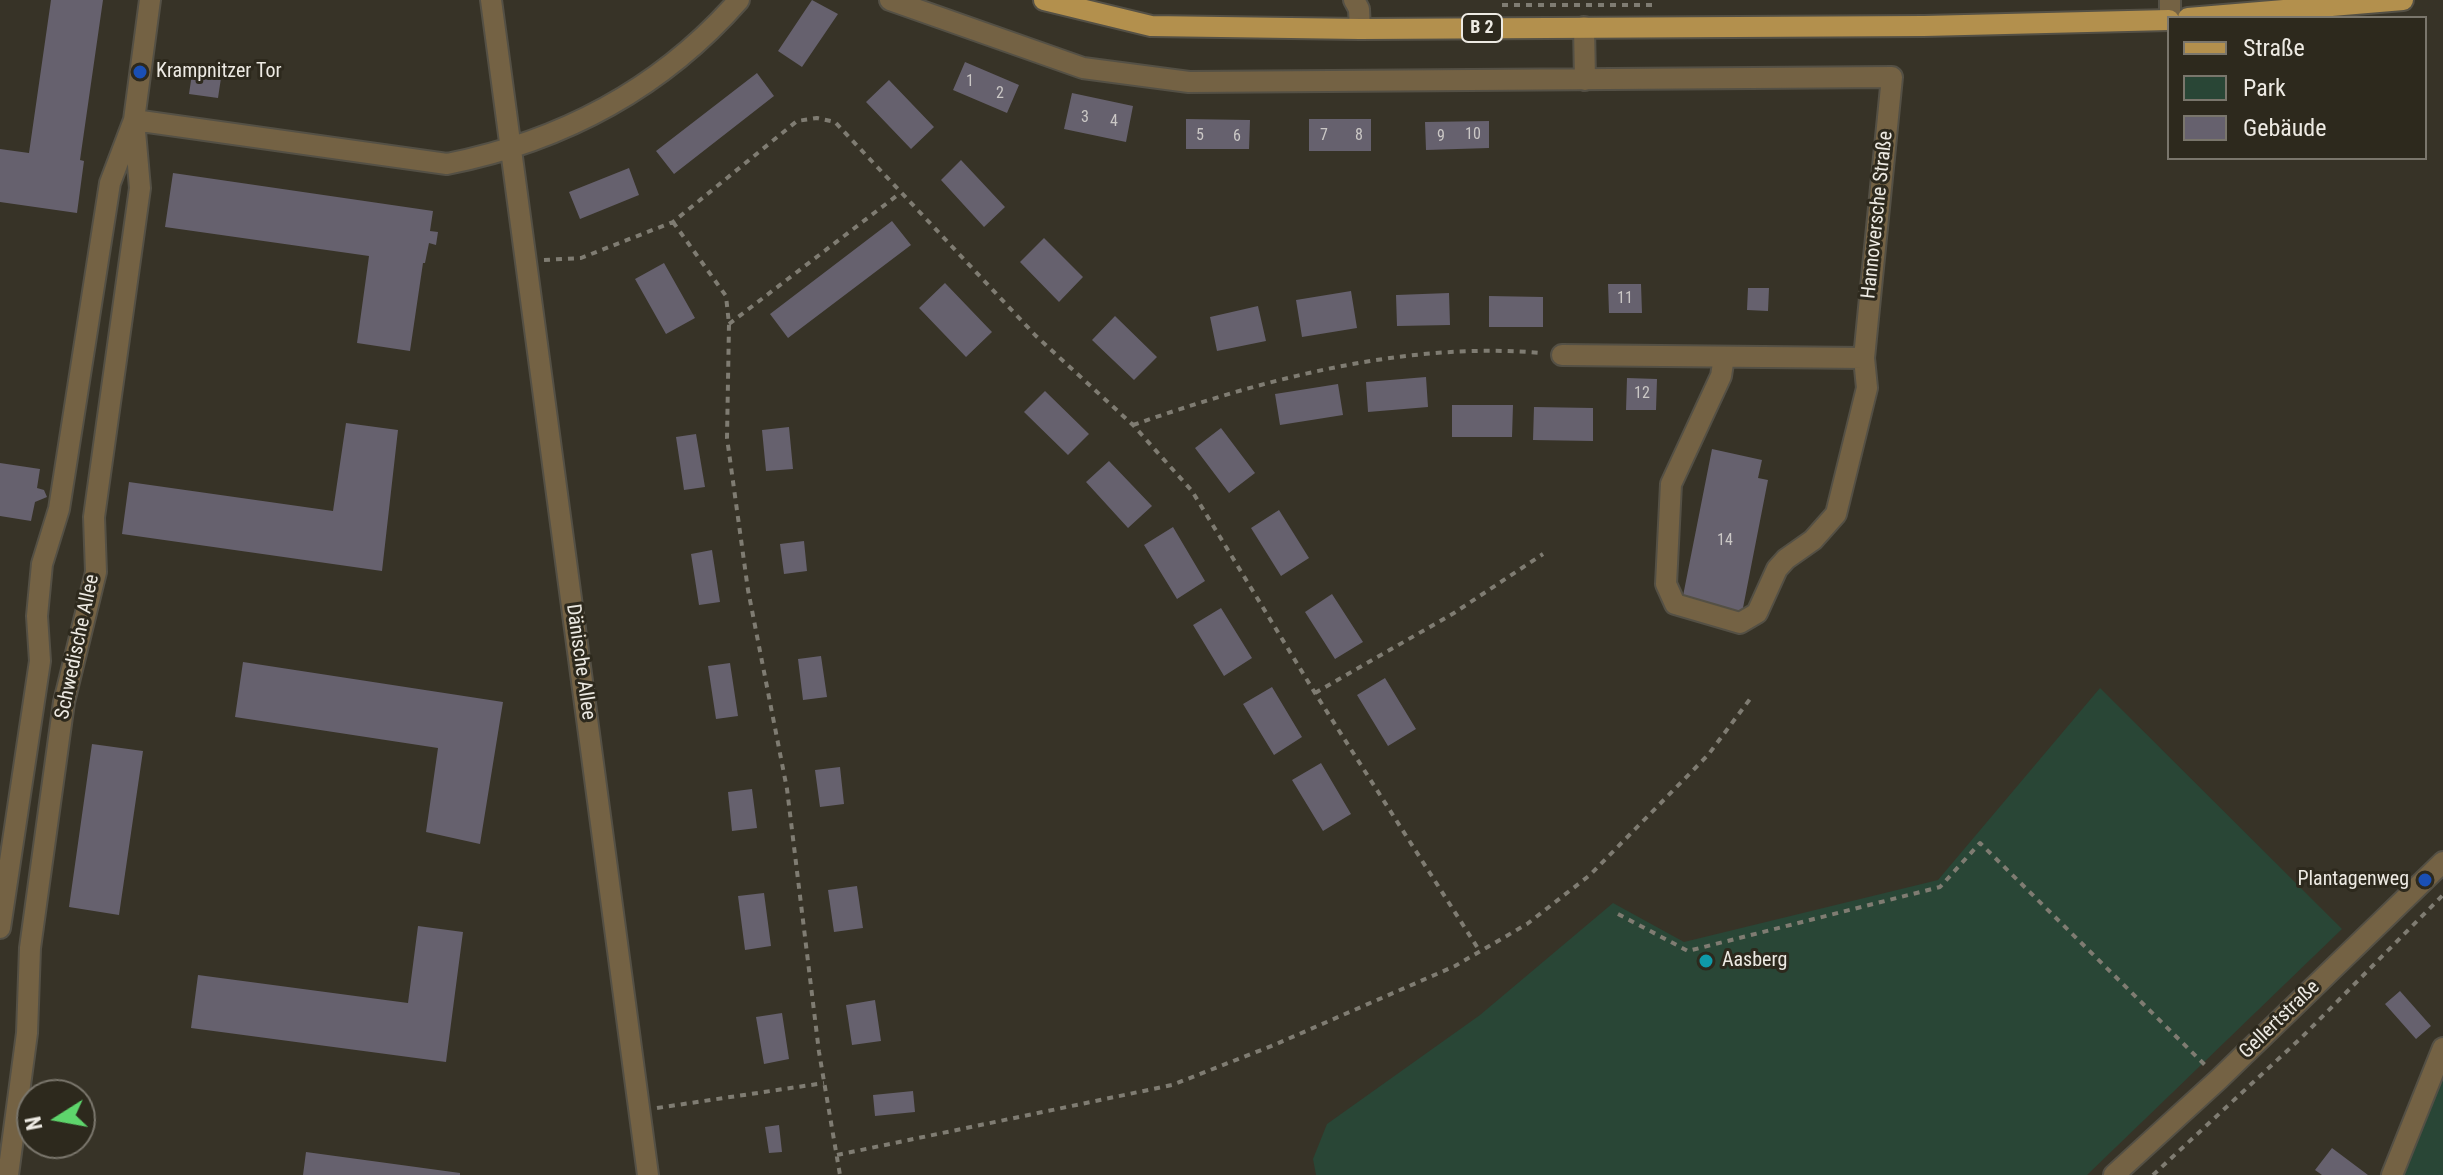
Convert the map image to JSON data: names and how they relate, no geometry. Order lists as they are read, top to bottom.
{
  "streets": {
    "main road": ["B 2"],
    "street": [
      "Hannoversche Straße",
      "Schwedische Allee",
      "Dänische Allee",
      "Gellertstraße"
    ]
  },
  "places": ["Krampnitzer Tor", "Plantagenweg", "Aasberg"],
  "house_numbers": [
    "1",
    "2",
    "3",
    "4",
    "10",
    "5",
    "7",
    "8",
    "6",
    "9",
    "11",
    "12",
    "14"
  ],
  "legend": ["Straße", "Park", "Gebäude"],
  "north": "left"
}
